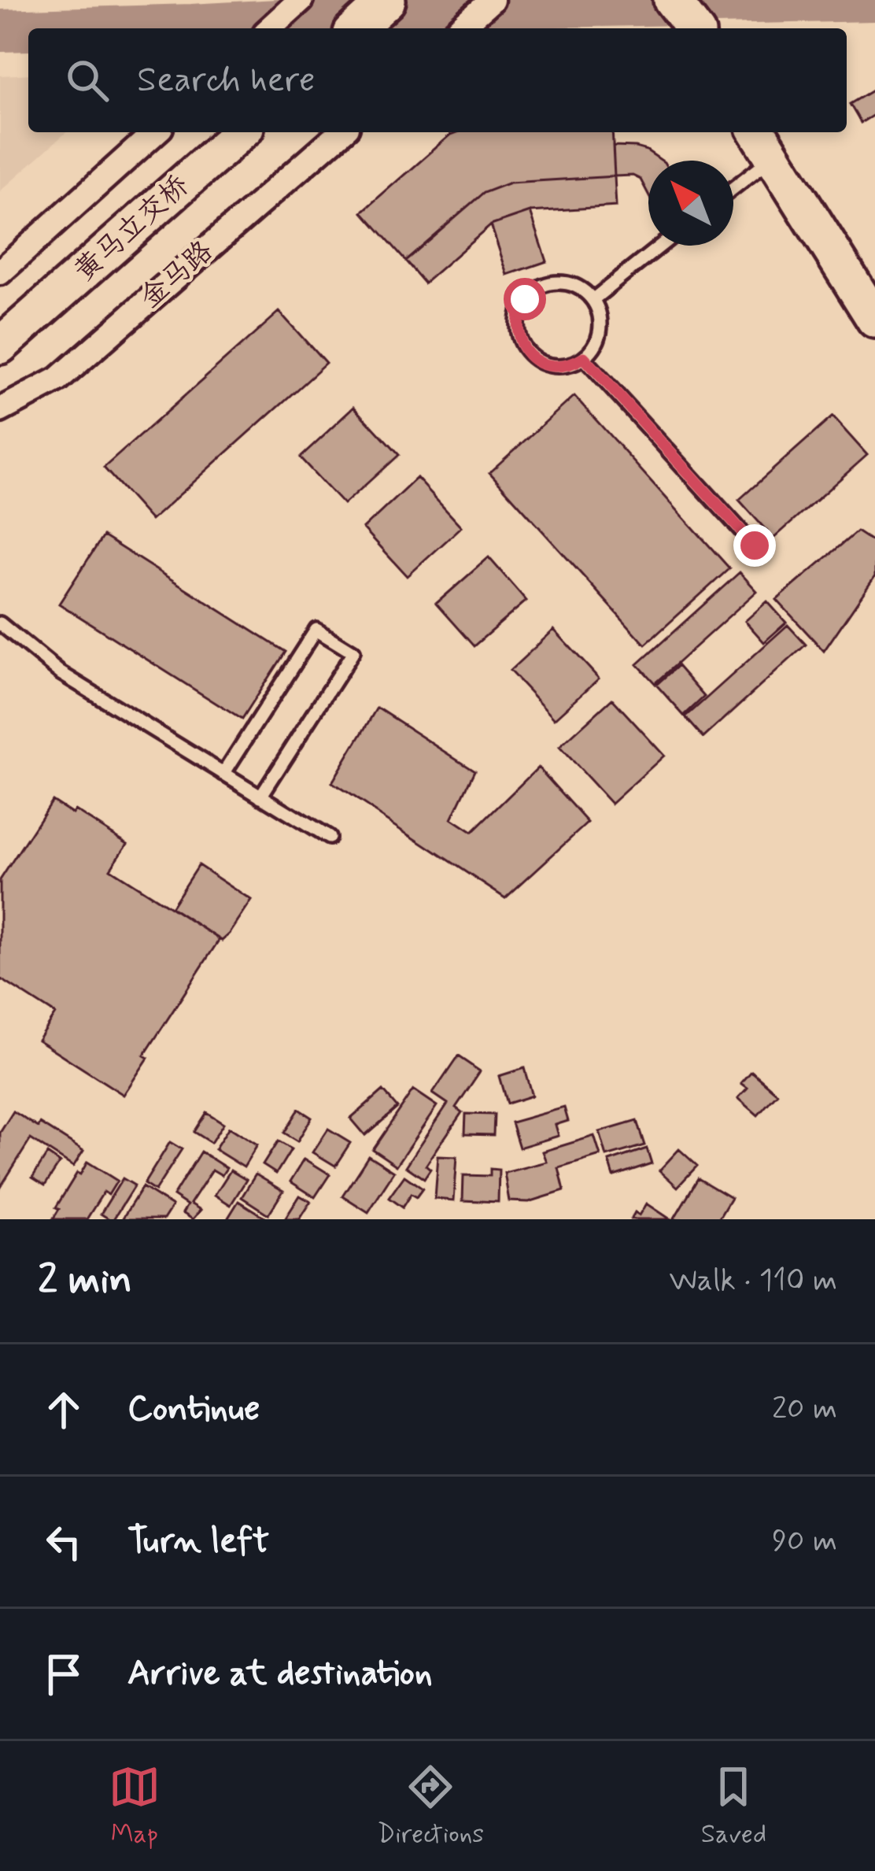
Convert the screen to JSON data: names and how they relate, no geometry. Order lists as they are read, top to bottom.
{
  "streets": {
    "main road": ["黄马立交桥"],
    "street": ["金马路"]
  },
  "north": "top left",
  "page": {
    "search": "Search here",
    "heading": ["2 min", "Walk · 110 m"],
    "list": [
      ["Continue", "20 m"],
      ["Turn left", "90 m"],
      "Arrive at destination"
    ],
    "nav": ["Map", "Directions", "Saved"]
  }
}
